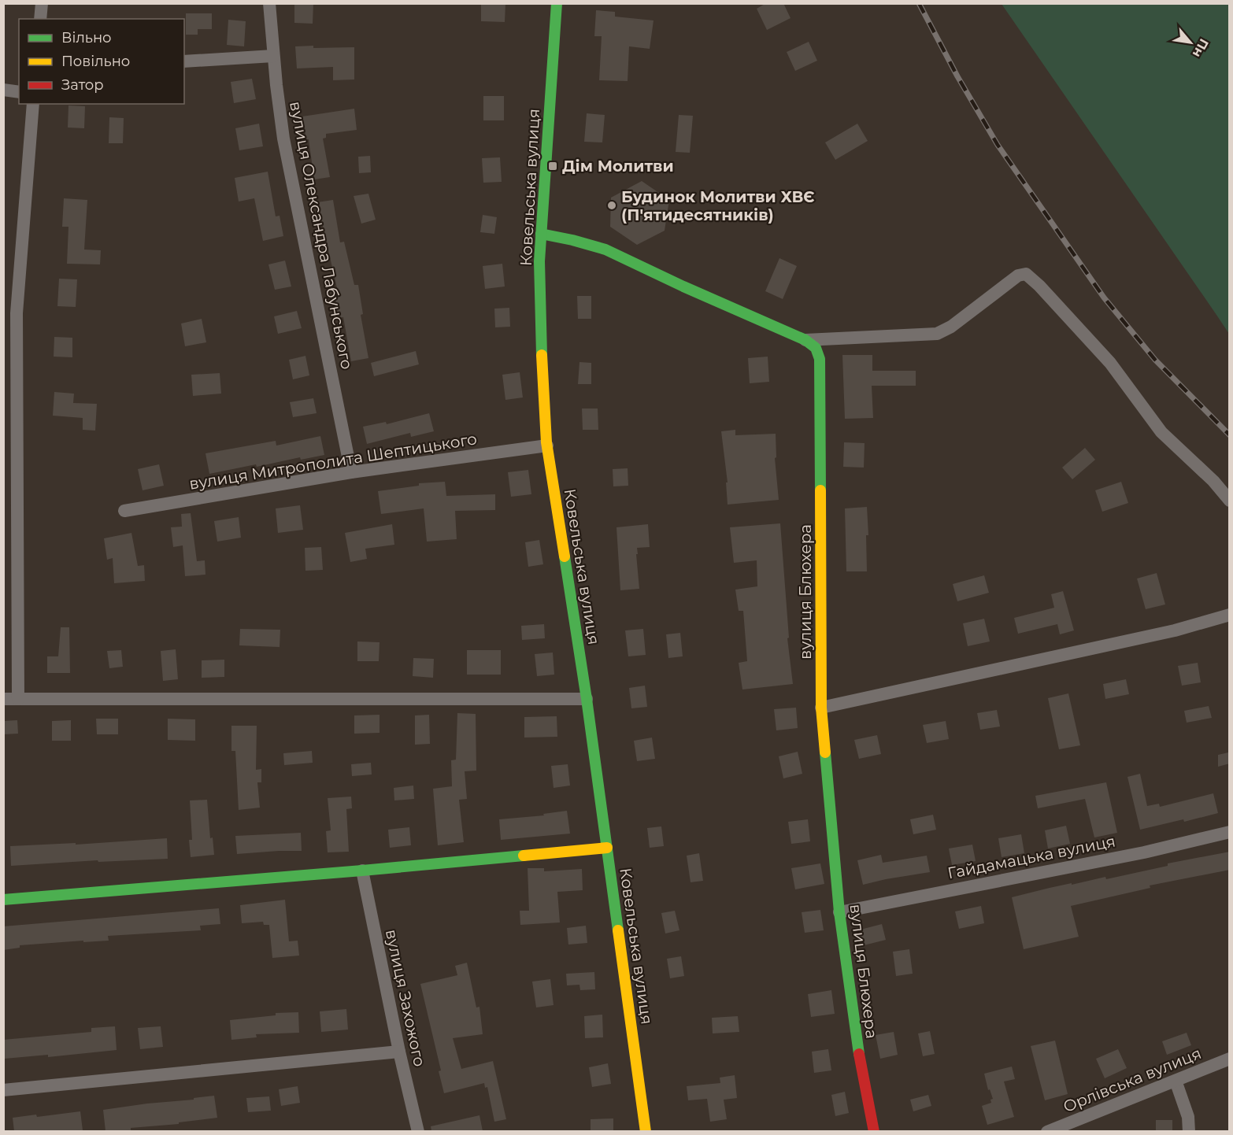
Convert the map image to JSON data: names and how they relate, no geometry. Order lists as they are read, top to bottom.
{
  "streets": {
    "street": [
      "Ковельська вулиця",
      "вулиця Олександра Лабунського",
      "вулиця Митрополита Шептицького",
      "вулиця Блюхера",
      "Гайдамацька вулиця",
      "вулиця Захожого",
      "Орлівська вулиця"
    ]
  },
  "crossings": [
    ["Ковельська вулиця", "вулиця Митрополита Шептицького"],
    ["Ковельська вулиця", "вулиця Блюхера"],
    ["вулиця Олександра Лабунського", "вулиця Митрополита Шептицького"],
    ["вулиця Блюхера", "Гайдамацька вулиця"]
  ],
  "places": {
    "transit": ["Дім Молитви"],
    "other": ["Будинок Молитви ХВЄ (П'ятидесятників)"]
  },
  "legend": ["Вільно", "Повільно", "Затор"],
  "north": "bottom right"
}
